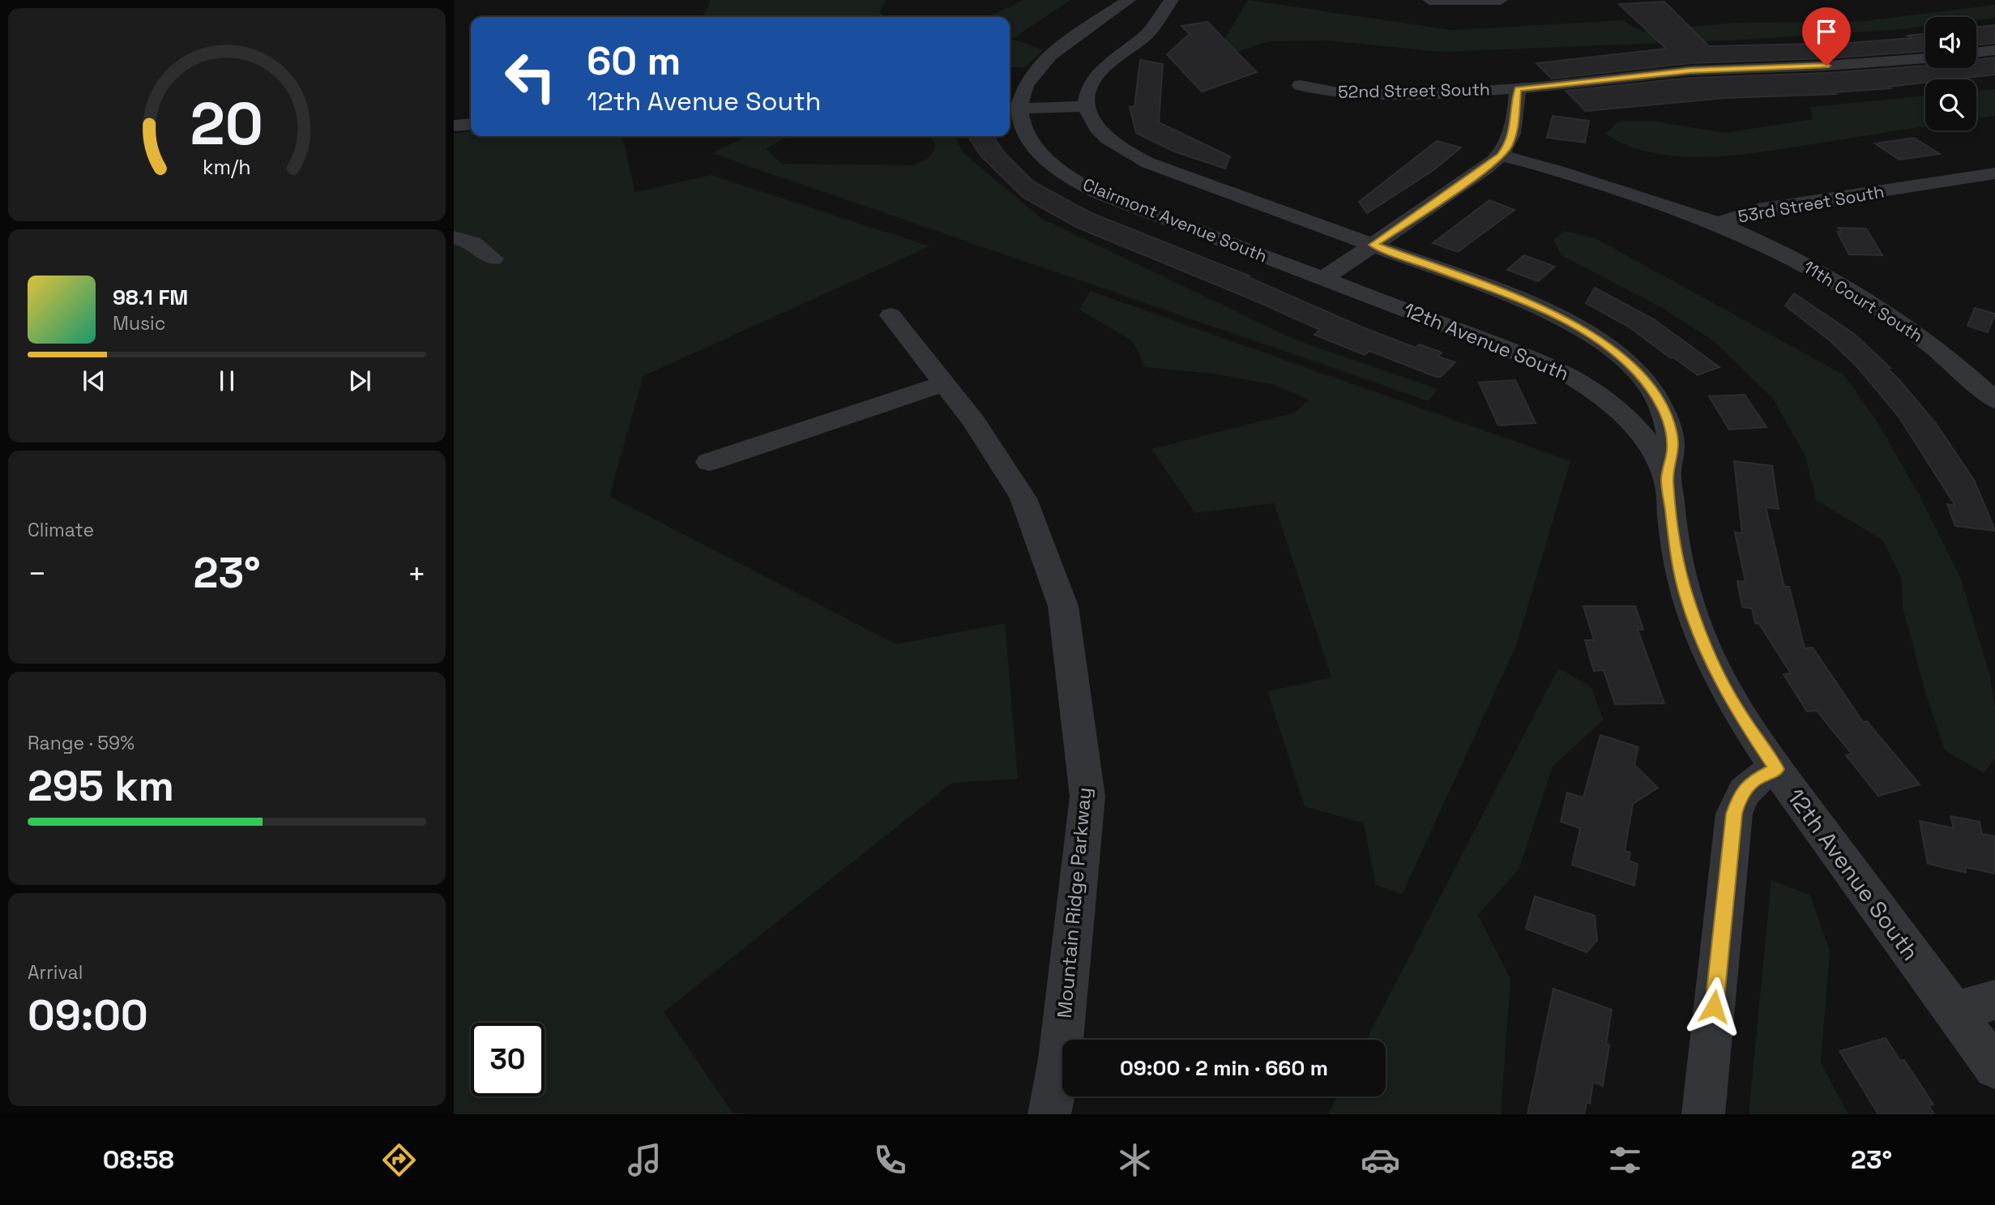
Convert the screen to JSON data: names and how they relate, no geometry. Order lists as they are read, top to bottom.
{
  "streets": {
    "street": [
      "52nd Street South",
      "53rd Street South",
      "Clairmont Avenue South",
      "11th Court South",
      "12th Avenue South",
      "Mountain Ridge Parkway"
    ]
  },
  "crossings": [
    ["53rd Street South", "11th Court South"],
    ["Clairmont Avenue South", "12th Avenue South"]
  ],
  "page": {
    "turn": ["60 m", "12th Avenue South"],
    "song": ["98.1 FM", "Music"],
    "tile": [
      "Climate",
      ["Range · 59%", "295 km"],
      ["Arrival", "09:00"]
    ],
    "heat": ["−", "23°", "+"],
    "limit": "30",
    "trip": "09:00 · 2 min · 660 m",
    "tabs": ["08:58", "23°"],
    "gauge": ["20", "km/h"]
  }
}
